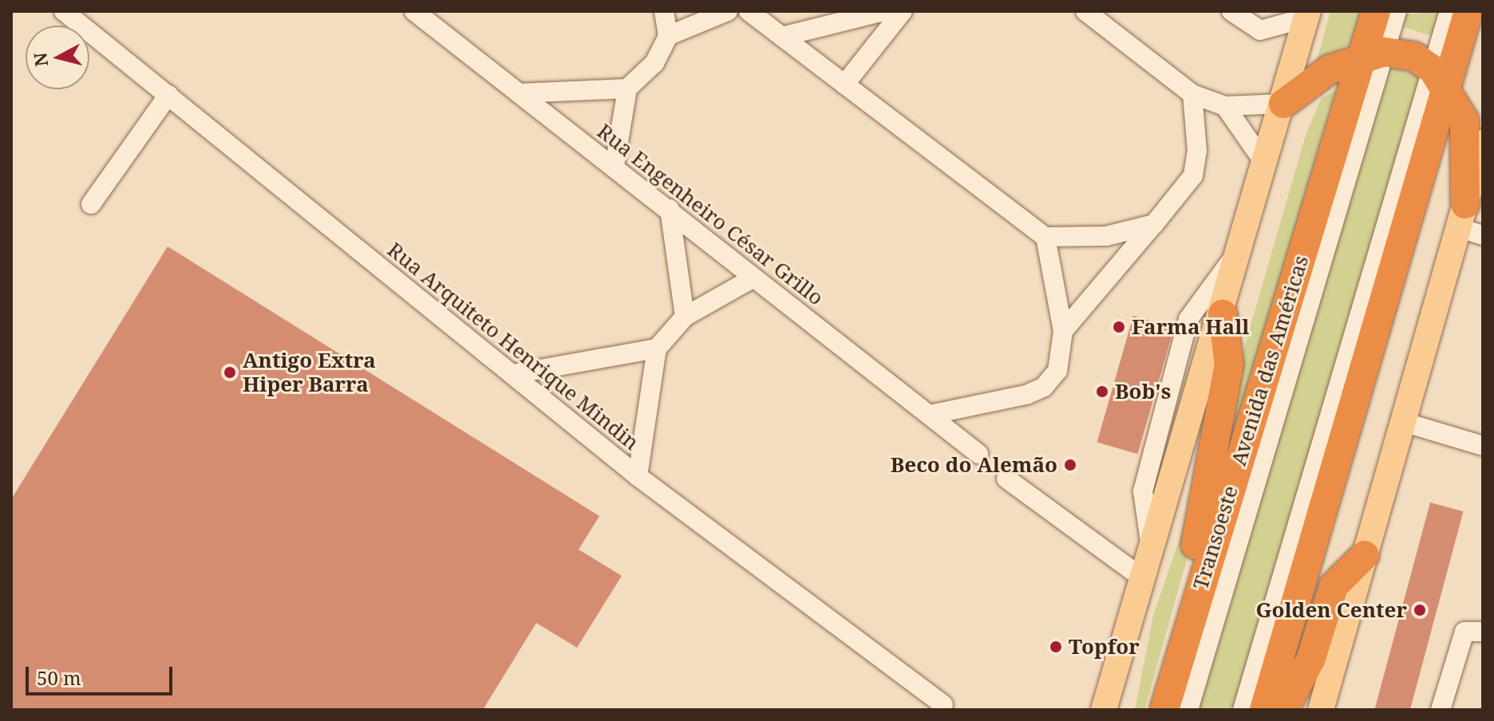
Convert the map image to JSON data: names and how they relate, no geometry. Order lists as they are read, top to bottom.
{
  "streets": {
    "highway": ["Avenida das Américas"],
    "street": ["Rua Engenheiro César Grillo", "Rua Arquiteto Henrique Mindin", "Transoeste"]
  },
  "crossings": [
    ["Avenida das Américas", "Transoeste"]
  ],
  "places": [
    "Farma Hall",
    "Antigo Extra Hiper Barra",
    "Bob's",
    "Beco do Alemão",
    "Golden Center",
    "Topfor"
  ],
  "scale_bar": "50 m",
  "north": "left"
}
